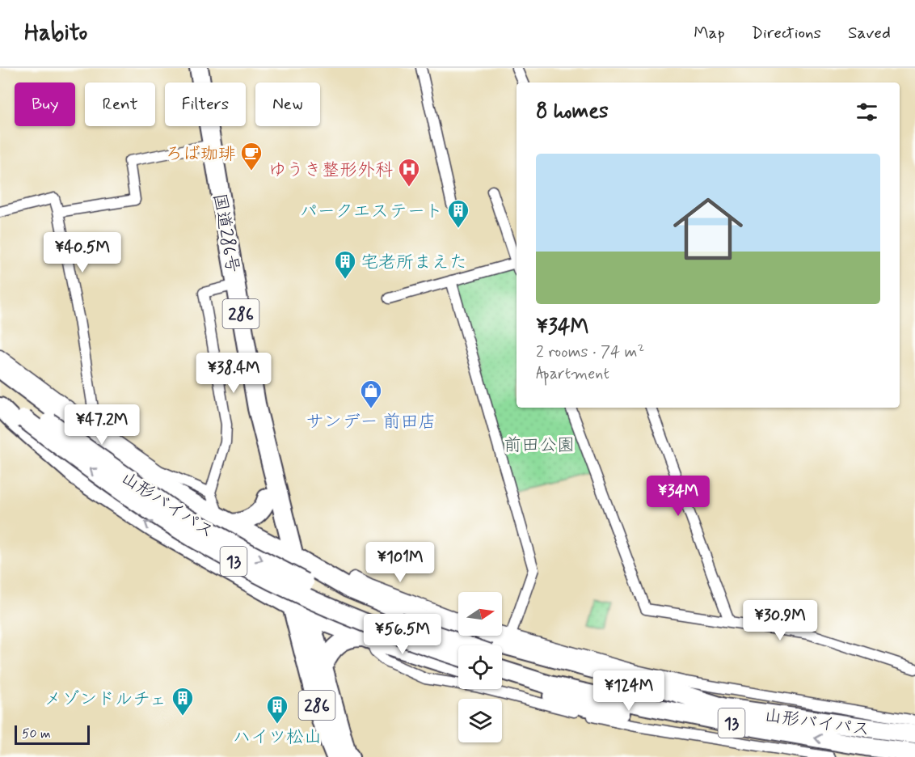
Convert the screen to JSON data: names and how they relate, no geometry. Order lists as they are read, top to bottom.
{
  "streets": {
    "highway": [
      "国道286号",
      "286",
      "山形バイパス",
      "13"
    ]
  },
  "parks": ["前田公園"],
  "places": {
    "cafe": ["ろば珈琲"],
    "hospital": ["ゆうき整形外科"],
    "building": [
      "パークエステート",
      "宅老所まえた",
      "メゾンドルチェ",
      "ハイツ松山"
    ],
    "shop": ["サンデー 前田店"]
  },
  "scale_bar": "50 m",
  "north": "right",
  "page": {
    "header": "Habito",
    "nav": ["Map", "Directions", "Saved"],
    "chip": [
      "Buy",
      "Rent",
      "Filters",
      "New"
    ],
    "heading": "8 homes",
    "list": [
      {
        "name": "¥34M",
        "note": "2 rooms · 74 m² · Apartment"
      }
    ],
    "price": [
      "¥40.5M",
      "¥38.4M",
      "¥47.2M",
      "¥34M",
      "¥101M",
      "¥30.9M",
      "¥56.5M",
      "¥124M"
    ],
    "scale": "50 m"
  }
}
